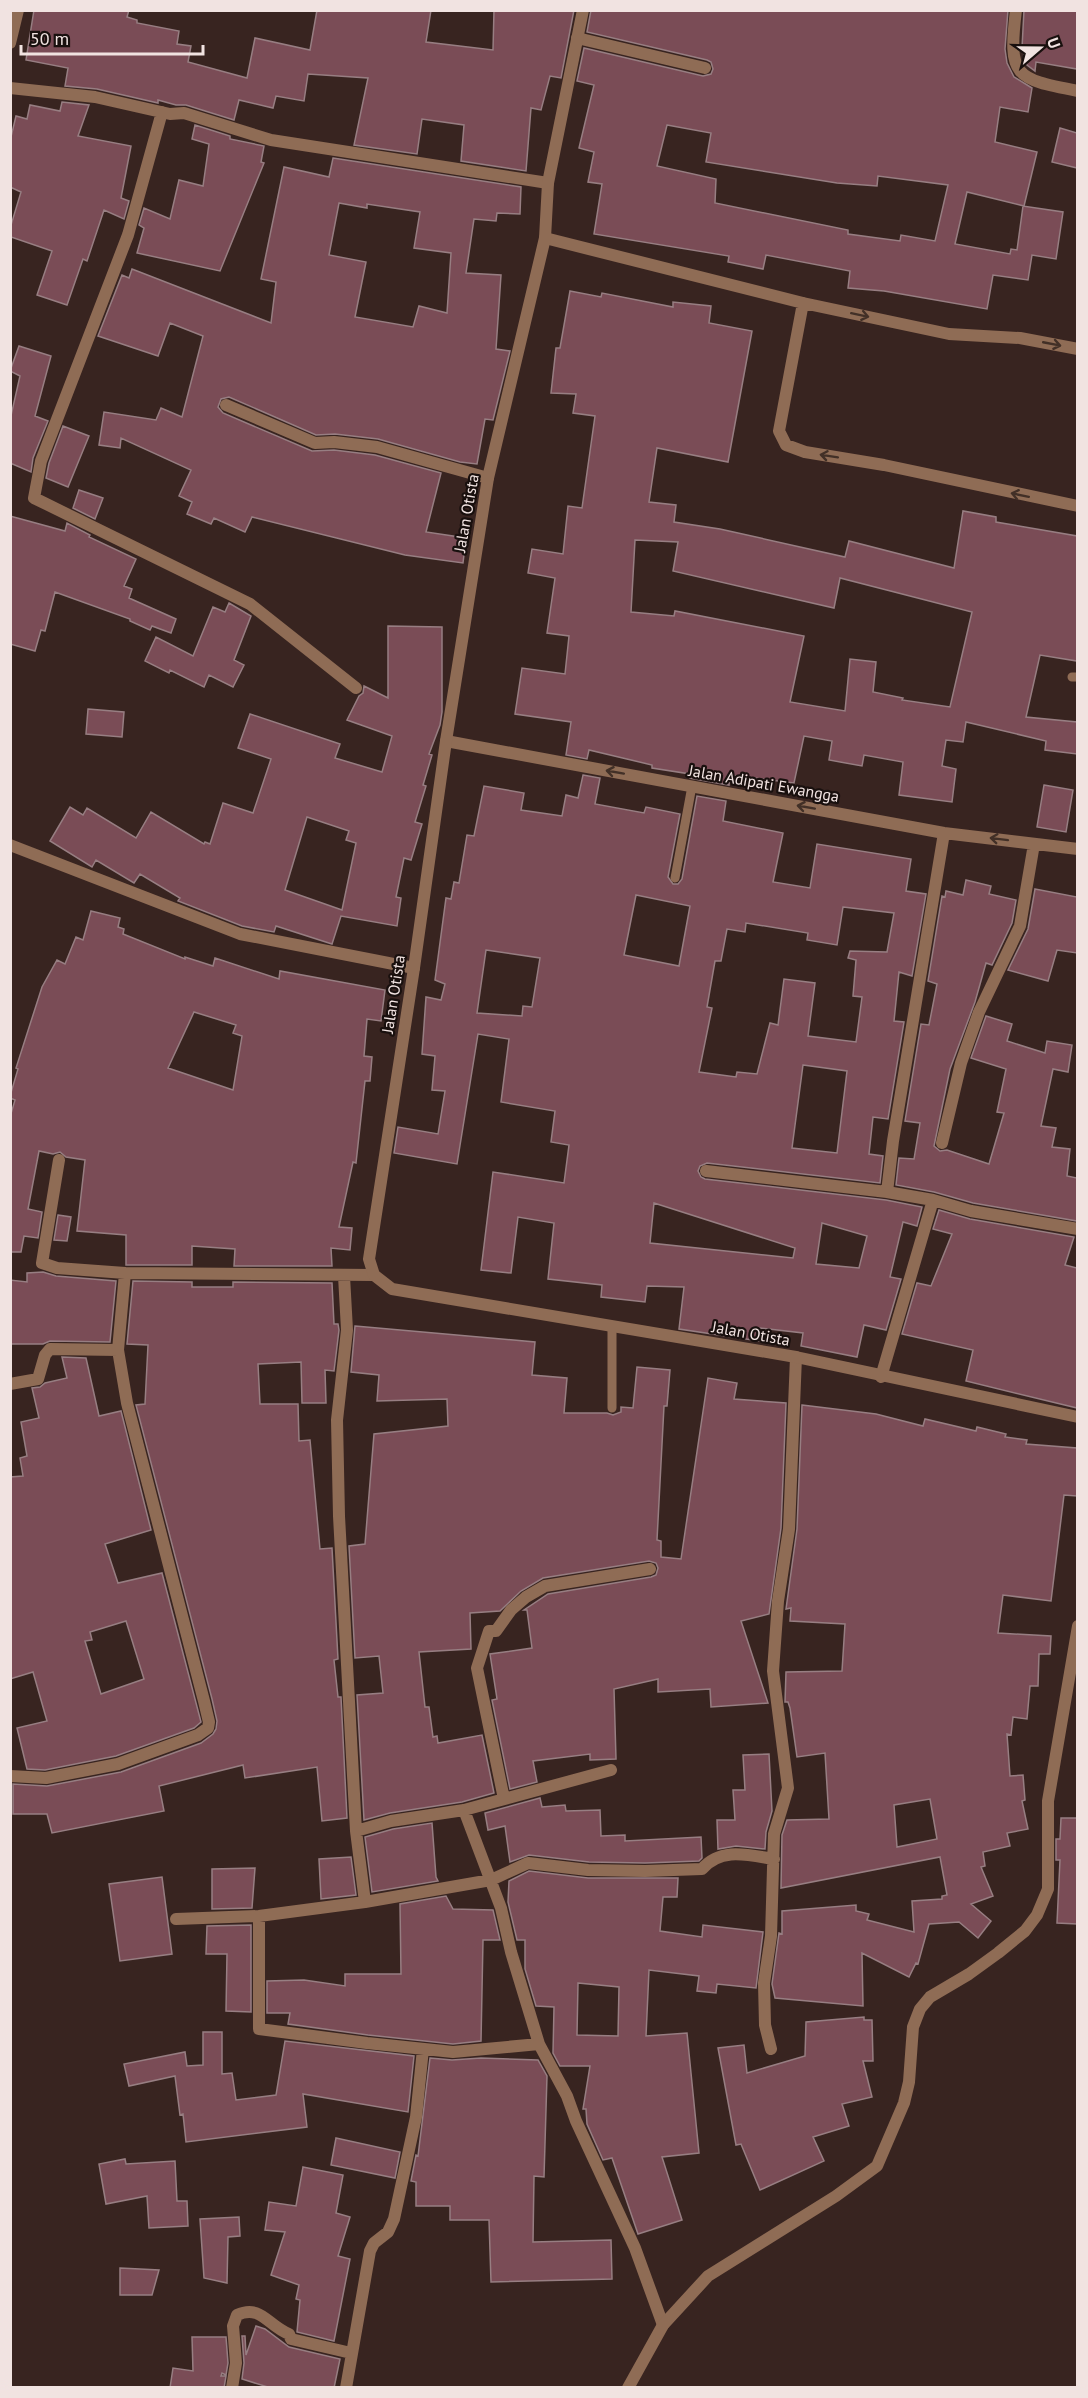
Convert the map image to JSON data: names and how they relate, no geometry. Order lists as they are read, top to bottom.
{
  "streets": {
    "street": ["Jalan Otista", "Jalan Adipati Ewangga"]
  },
  "crossings": [
    ["Jalan Otista", "Jalan Adipati Ewangga"]
  ],
  "one_way": ["Jalan Adipati Ewangga"],
  "scale_bar": "50 m",
  "north": "right"
}
